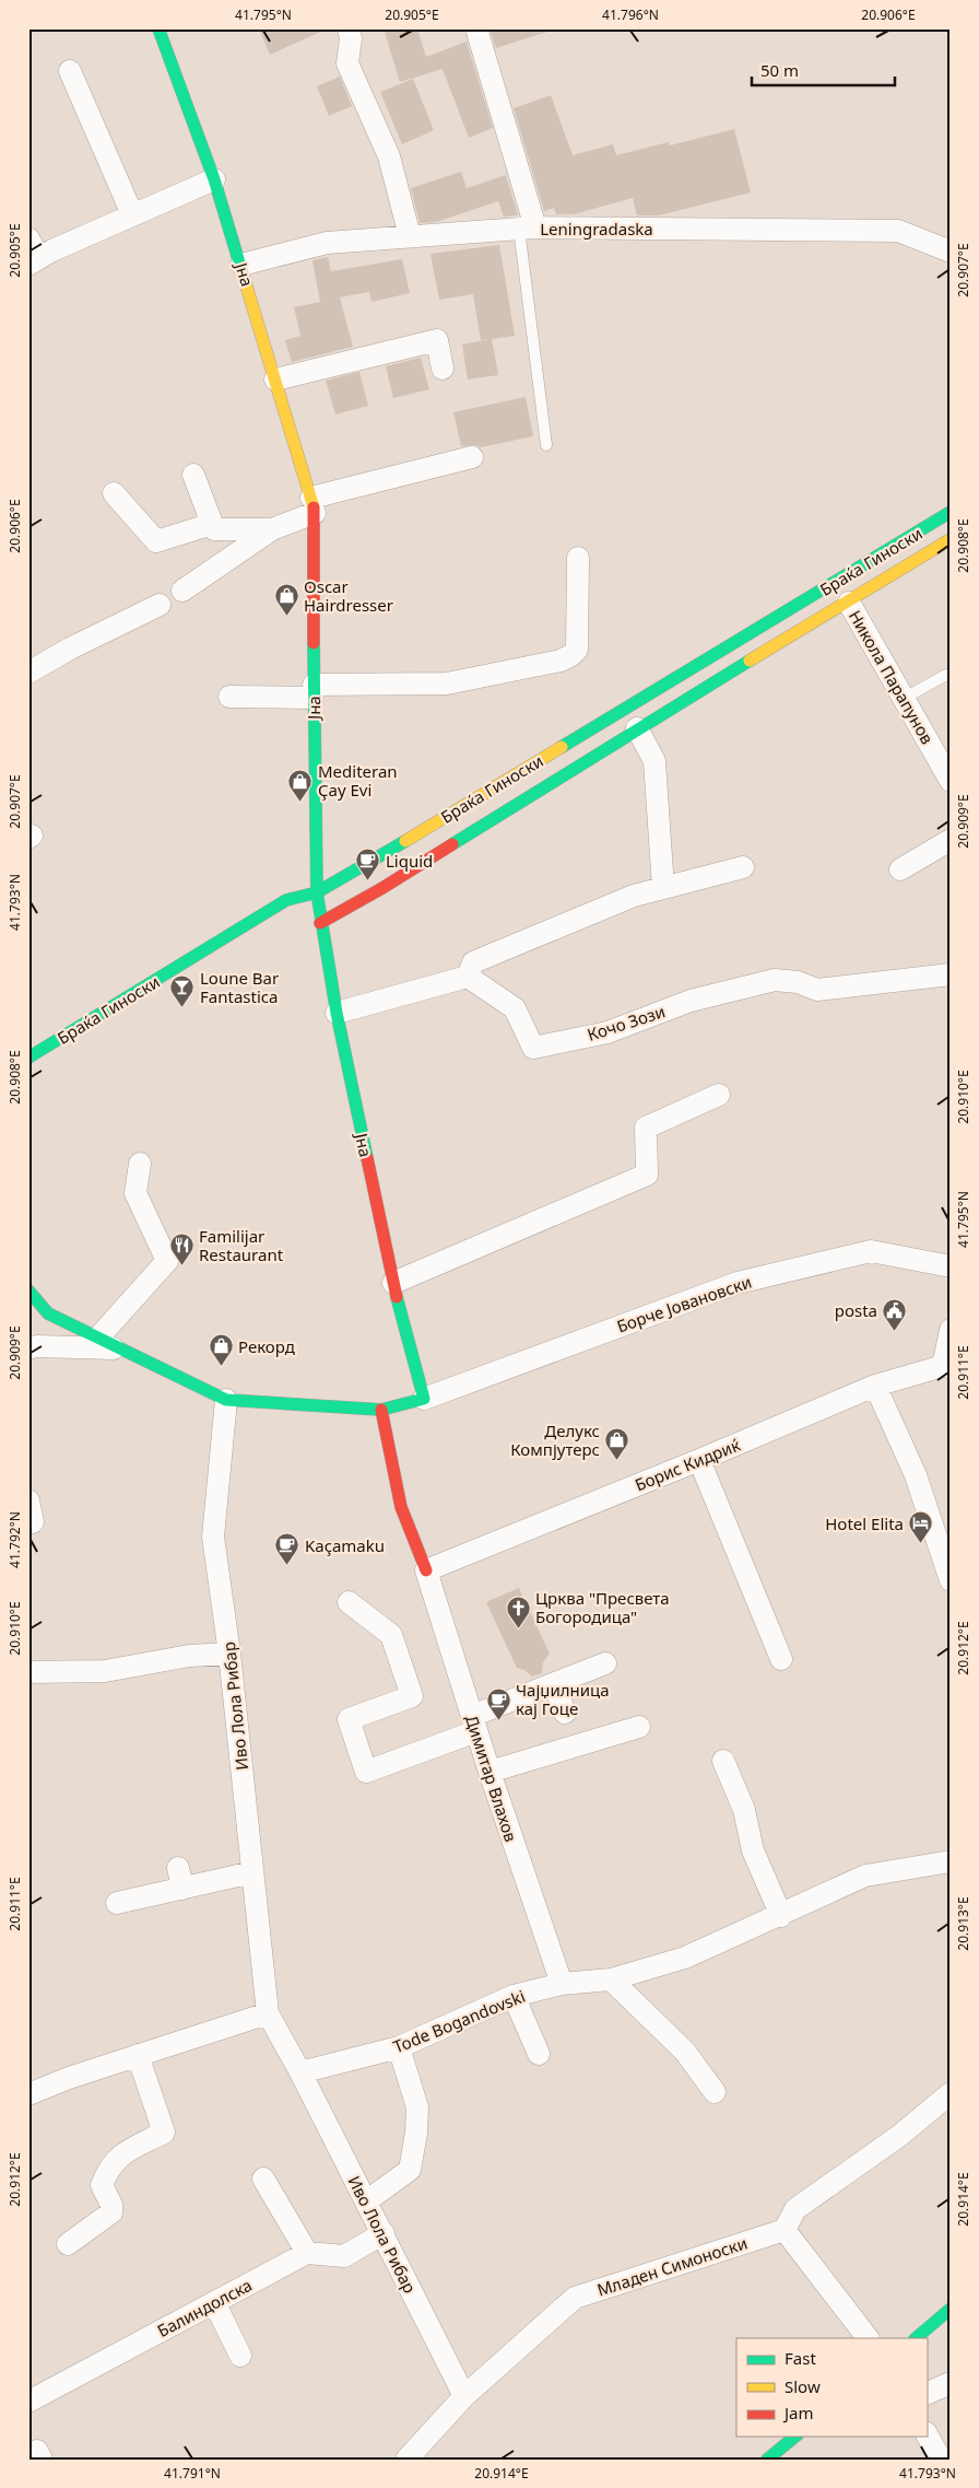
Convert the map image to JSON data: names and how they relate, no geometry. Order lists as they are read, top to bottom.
{
  "streets": {
    "street": [
      "Leningradaska",
      "Јна",
      "Браќа Гиноски",
      "Никола Парапунов",
      "Кочо Зози",
      "Борче Јовановски",
      "Борис Кидриќ",
      "Иво Лола Рибар",
      "Димитар Влахов",
      "Tode Bogandovski",
      "Младен Симоноски",
      "Балиндолска"
    ]
  },
  "crossings": [
    ["Leningradaska", "Јна"],
    ["Јна", "Браќа Гиноски"],
    ["Јна", "Борче Јовановски"],
    ["Браќа Гиноски", "Никола Парапунов"],
    ["Борис Кидриќ", "Димитар Влахов"],
    ["Иво Лола Рибар", "Tode Bogandovski"],
    ["Иво Лола Рибар", "Младен Симоноски"],
    ["Димитар Влахов", "Tode Bogandovski"]
  ],
  "places": {
    "shop": [
      "Oscar Hairdresser",
      "Mediteran Çay Evi",
      "Рекорд",
      "Делукс Компјутерс"
    ],
    "cafe": ["Liquid", "Kaçamaku", "Чајџилница кај Гоце"],
    "bar": ["Loune Bar Fantastica"],
    "restaurant": ["Familijar Restaurant"],
    "public building": ["posta"],
    "hotel": ["Hotel Elita"],
    "church": ["Црква \"Пресвета Богородица\""]
  },
  "legend": ["Fast", "Slow", "Jam"],
  "scale_bar": "50 m",
  "coordinates": [
    "41.795°N",
    "20.905°E",
    "41.796°N",
    "20.906°E",
    "20.907°E",
    "20.908°E",
    "20.909°E",
    "41.793°N",
    "20.910°E",
    "20.911°E",
    "41.792°N",
    "20.912°E",
    "20.913°E",
    "20.914°E",
    "41.791°N"
  ]
}
